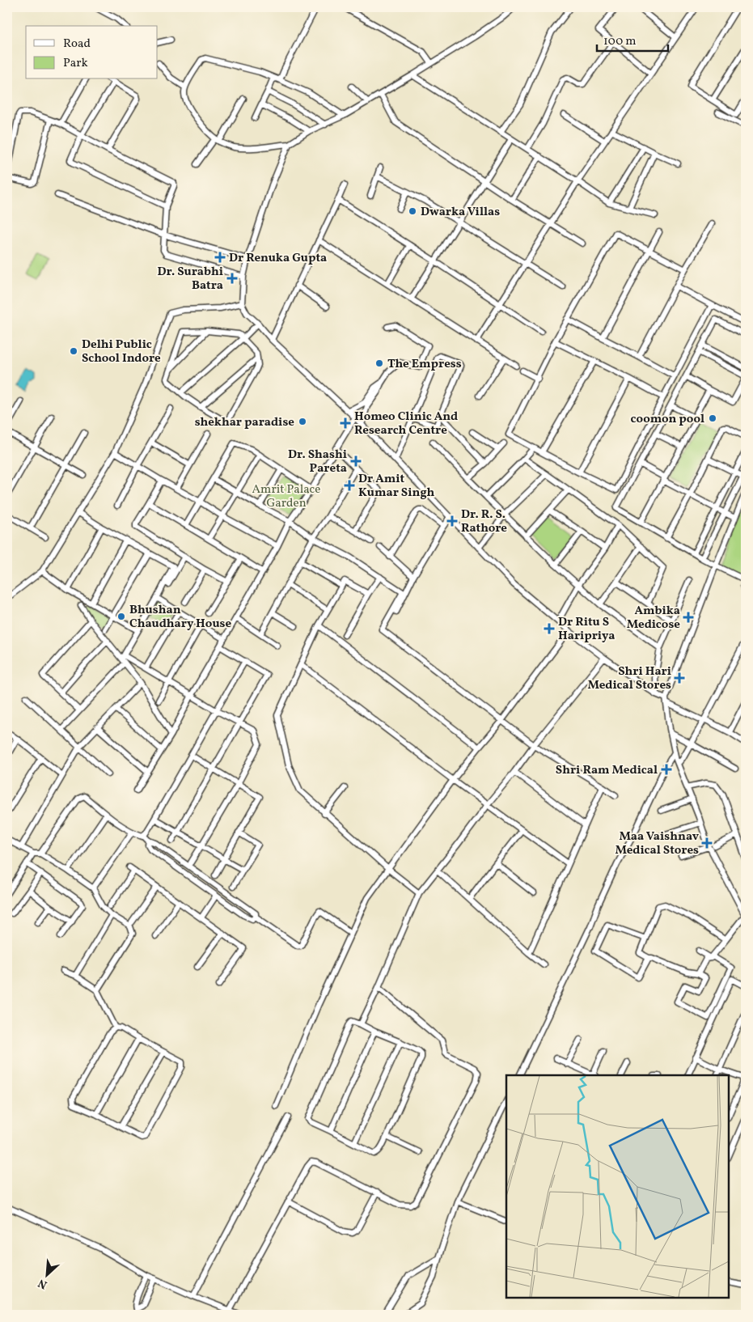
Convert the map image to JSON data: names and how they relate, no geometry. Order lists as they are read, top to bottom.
{
  "parks": ["Amrit Palace Garden"],
  "places": {
    "other": [
      "Dwarka Villas",
      "Delhi Public School Indore",
      "The Empress",
      "coomon pool",
      "shekhar paradise",
      "Bhushan Chaudhary House"
    ],
    "health": [
      "Dr Renuka Gupta",
      "Dr. Surabhi Batra",
      "Homeo Clinic And Research Centre",
      "Dr. Shashi Pareta",
      "Dr Amit Kumar Singh",
      "Dr. R. S. Rathore",
      "Ambika Medicose",
      "Dr Ritu S Haripriya",
      "Shri Hari Medical Stores",
      "Shri Ram Medical",
      "Maa Vaishnav Medical Stores"
    ]
  },
  "legend": ["Road", "Park"],
  "scale_bar": "100 m",
  "north": "bottom left"
}
